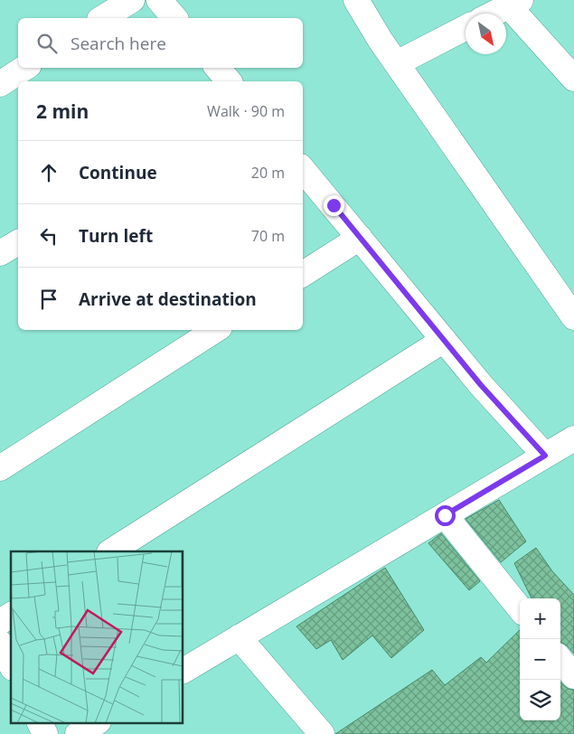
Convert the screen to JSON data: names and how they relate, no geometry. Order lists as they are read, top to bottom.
{
  "north": "bottom right",
  "page": {
    "search": "Search here",
    "heading": ["2 min", "Walk · 90 m"],
    "list": [
      ["Continue", "20 m"],
      ["Turn left", "70 m"],
      "Arrive at destination"
    ],
    "map_buttons": ["+", "−"]
  }
}
